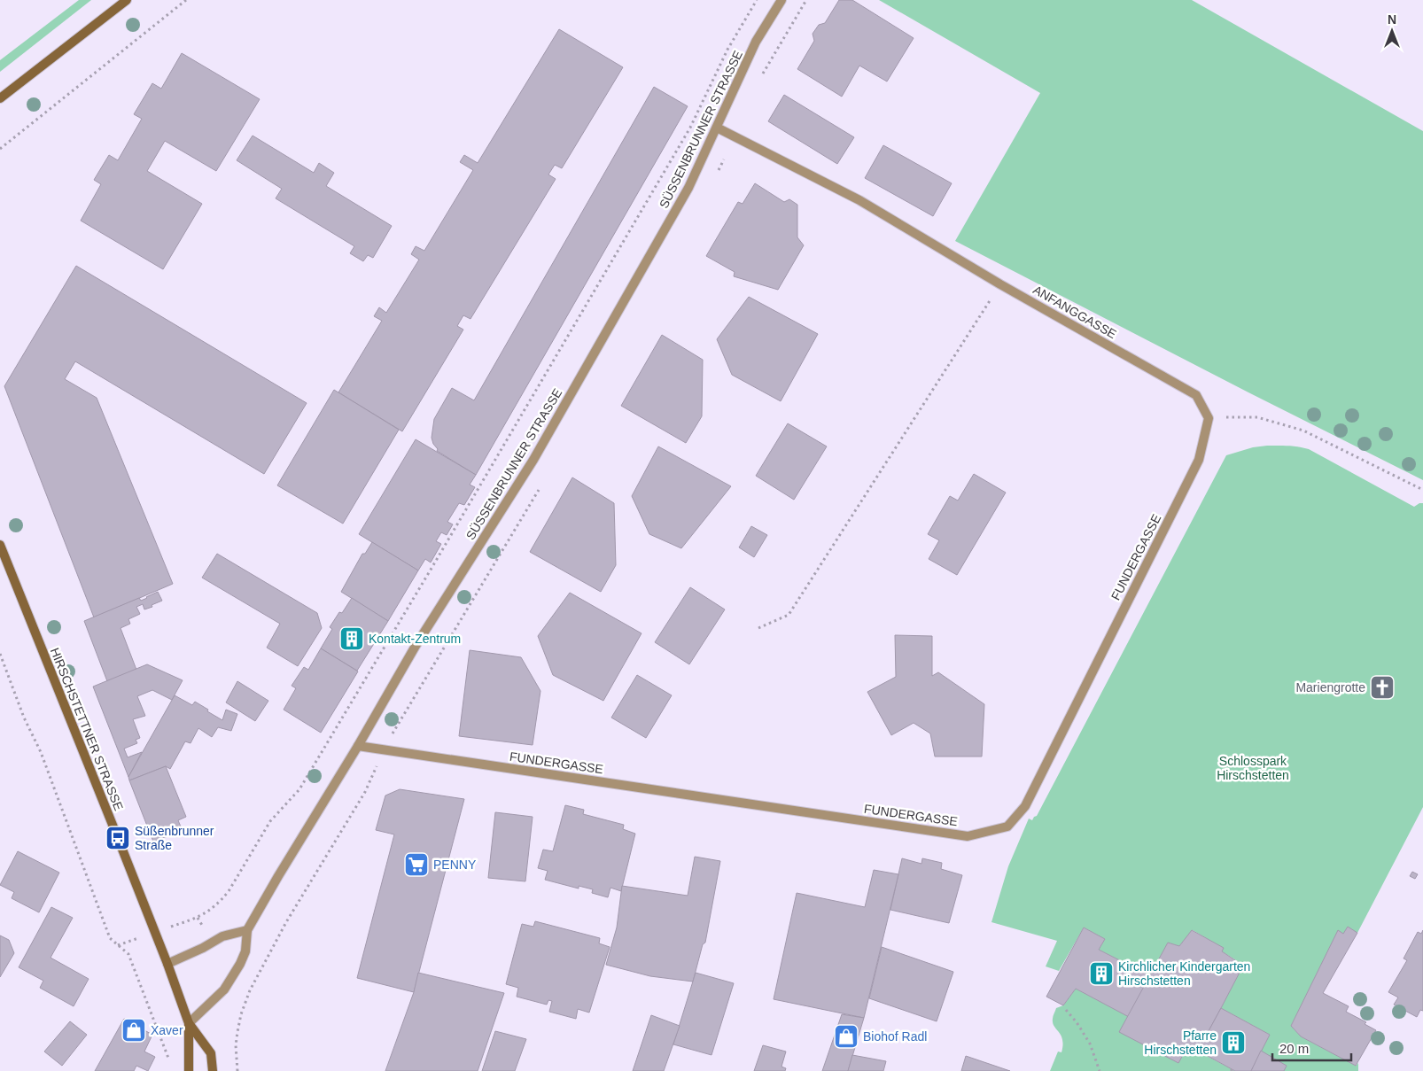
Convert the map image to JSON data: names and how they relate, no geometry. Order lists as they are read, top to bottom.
{
  "streets": {
    "main road": ["HIRSCHSTETTNER STRASSE"],
    "street": ["SÜSSENBRUNNER STRASSE", "ANFANGGASSE", "FUNDERGASSE"]
  },
  "crossings": [
    ["SÜSSENBRUNNER STRASSE", "ANFANGGASSE"],
    ["SÜSSENBRUNNER STRASSE", "FUNDERGASSE"],
    ["SÜSSENBRUNNER STRASSE", "HIRSCHSTETTNER STRASSE"],
    ["ANFANGGASSE", "FUNDERGASSE"]
  ],
  "parks": ["Schlosspark Hirschstetten"],
  "places": {
    "building": ["Kontakt-Zentrum", "Kirchlicher Kindergarten Hirschstetten", "Pfarre Hirschstetten"],
    "church": ["Mariengrotte"],
    "bus stop": ["Süßenbrunner Straße"],
    "supermarket": ["PENNY"],
    "shop": ["Xaver", "Biohof Radl"]
  },
  "scale_bar": "20 m",
  "north": "top"
}
